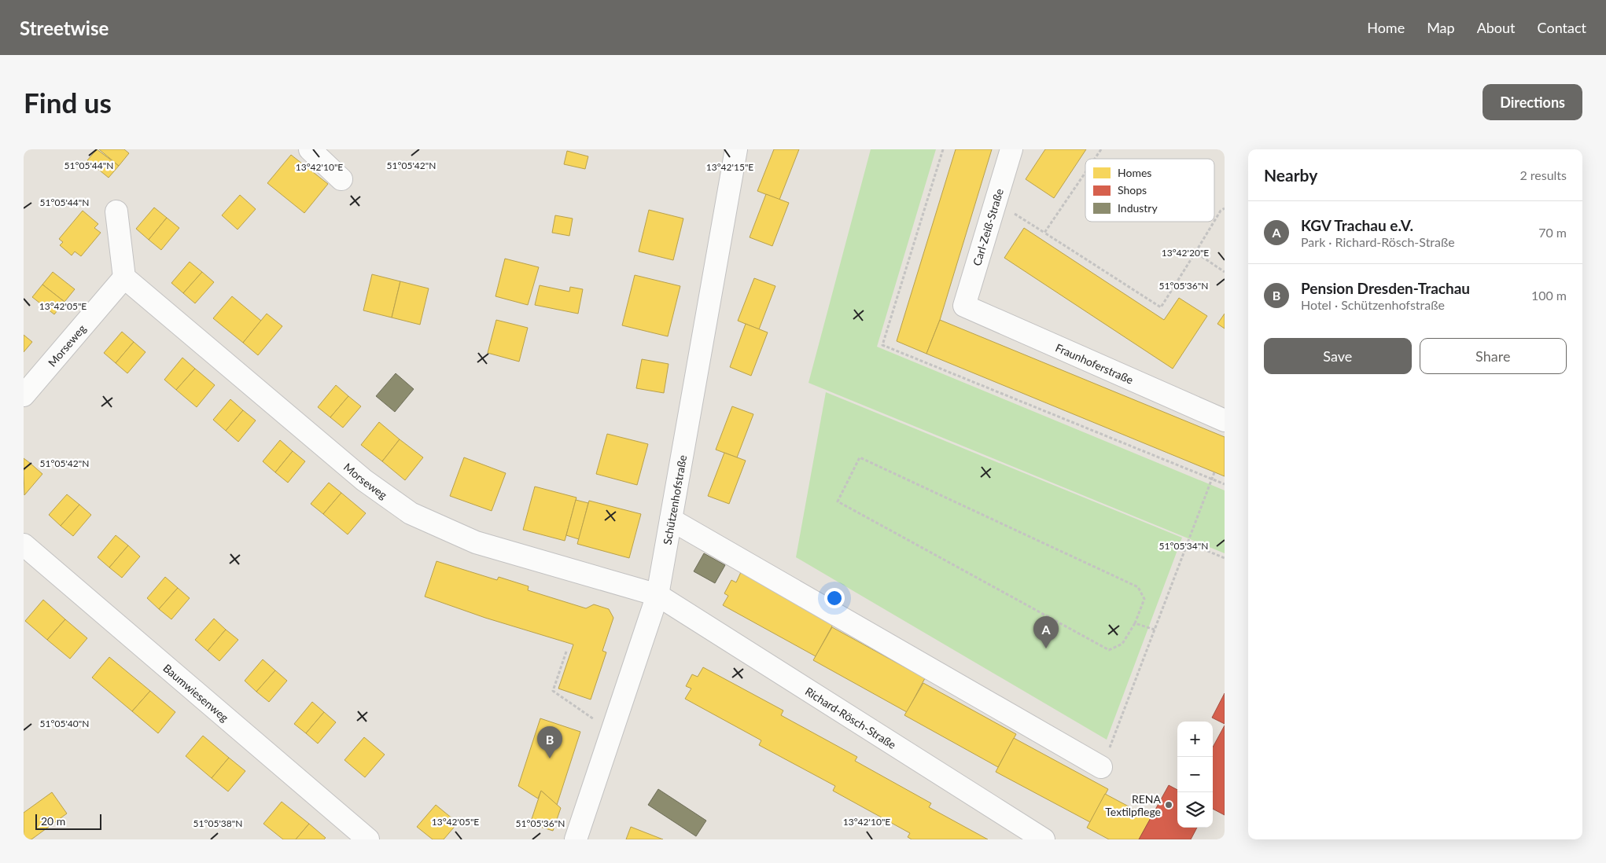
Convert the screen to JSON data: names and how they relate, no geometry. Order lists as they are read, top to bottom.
{
  "streets": {
    "street": [
      "Carl-Zeiß-Straße",
      "Morseweg",
      "Fraunhoferstraße",
      "Schützenhofstraße",
      "Baumwiesenweg",
      "Richard-Rösch-Straße"
    ]
  },
  "crossings": [
    ["Carl-Zeiß-Straße", "Fraunhoferstraße"],
    ["Morseweg", "Schützenhofstraße"],
    ["Morseweg", "Richard-Rösch-Straße"],
    ["Schützenhofstraße", "Richard-Rösch-Straße"]
  ],
  "places": ["RENA Textilpflege"],
  "legend": ["Homes", "Shops", "Industry"],
  "scale_bar": "20 m",
  "page": {
    "header": "Streetwise",
    "nav": [
      "Home",
      "Map",
      "About",
      "Contact"
    ],
    "buttons": [
      "Directions",
      ["Save", "Share"]
    ],
    "title": "Find us",
    "heading": ["Nearby", "2 results"],
    "list": [
      {
        "mark": "A",
        "name": "KGV Trachau e.V.",
        "note": "Park · Richard-Rösch-Straße",
        "value": "70 m"
      },
      {
        "mark": "B",
        "name": "Pension Dresden-Trachau",
        "note": "Hotel · Schützenhofstraße",
        "value": "100 m"
      }
    ],
    "pins": ["A", "B"],
    "map_buttons": ["+", "−"],
    "scale": "20 m"
  },
  "coordinates": [
    "51°05'44\"N",
    "51°05'42\"N",
    "13°42'10\"E",
    "13°42'15\"E",
    "13°42'20\"E",
    "51°05'36\"N",
    "13°42'05\"E",
    "51°05'34\"N",
    "51°05'40\"N",
    "51°05'38\"N"
  ]
}
